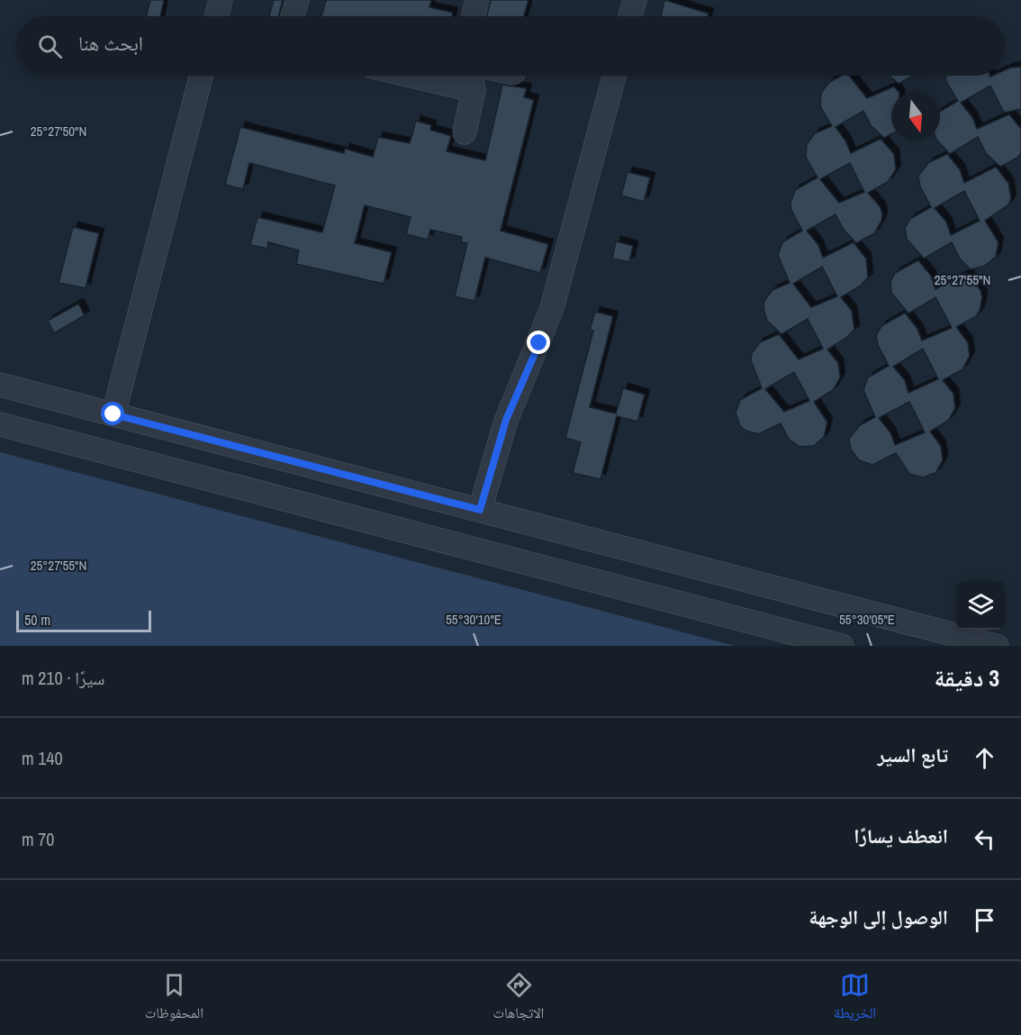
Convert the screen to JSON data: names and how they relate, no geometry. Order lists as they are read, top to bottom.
{
  "scale_bar": "50 m",
  "north": "bottom",
  "page": {
    "search": "ابحث هنا",
    "scale": "50 m",
    "heading": ["3 دقيقة", "سيرًا · 210 m"],
    "list": [
      ["تابع السير", "140 m"],
      ["انعطف يسارًا", "70 m"],
      "الوصول إلى الوجهة"
    ],
    "nav": ["الخريطة", "الاتجاهات", "المحفوظات"]
  },
  "coordinates": [
    "25°27'50\"N",
    "25°27'55\"N",
    "55°30'10\"E",
    "55°30'05\"E"
  ]
}
